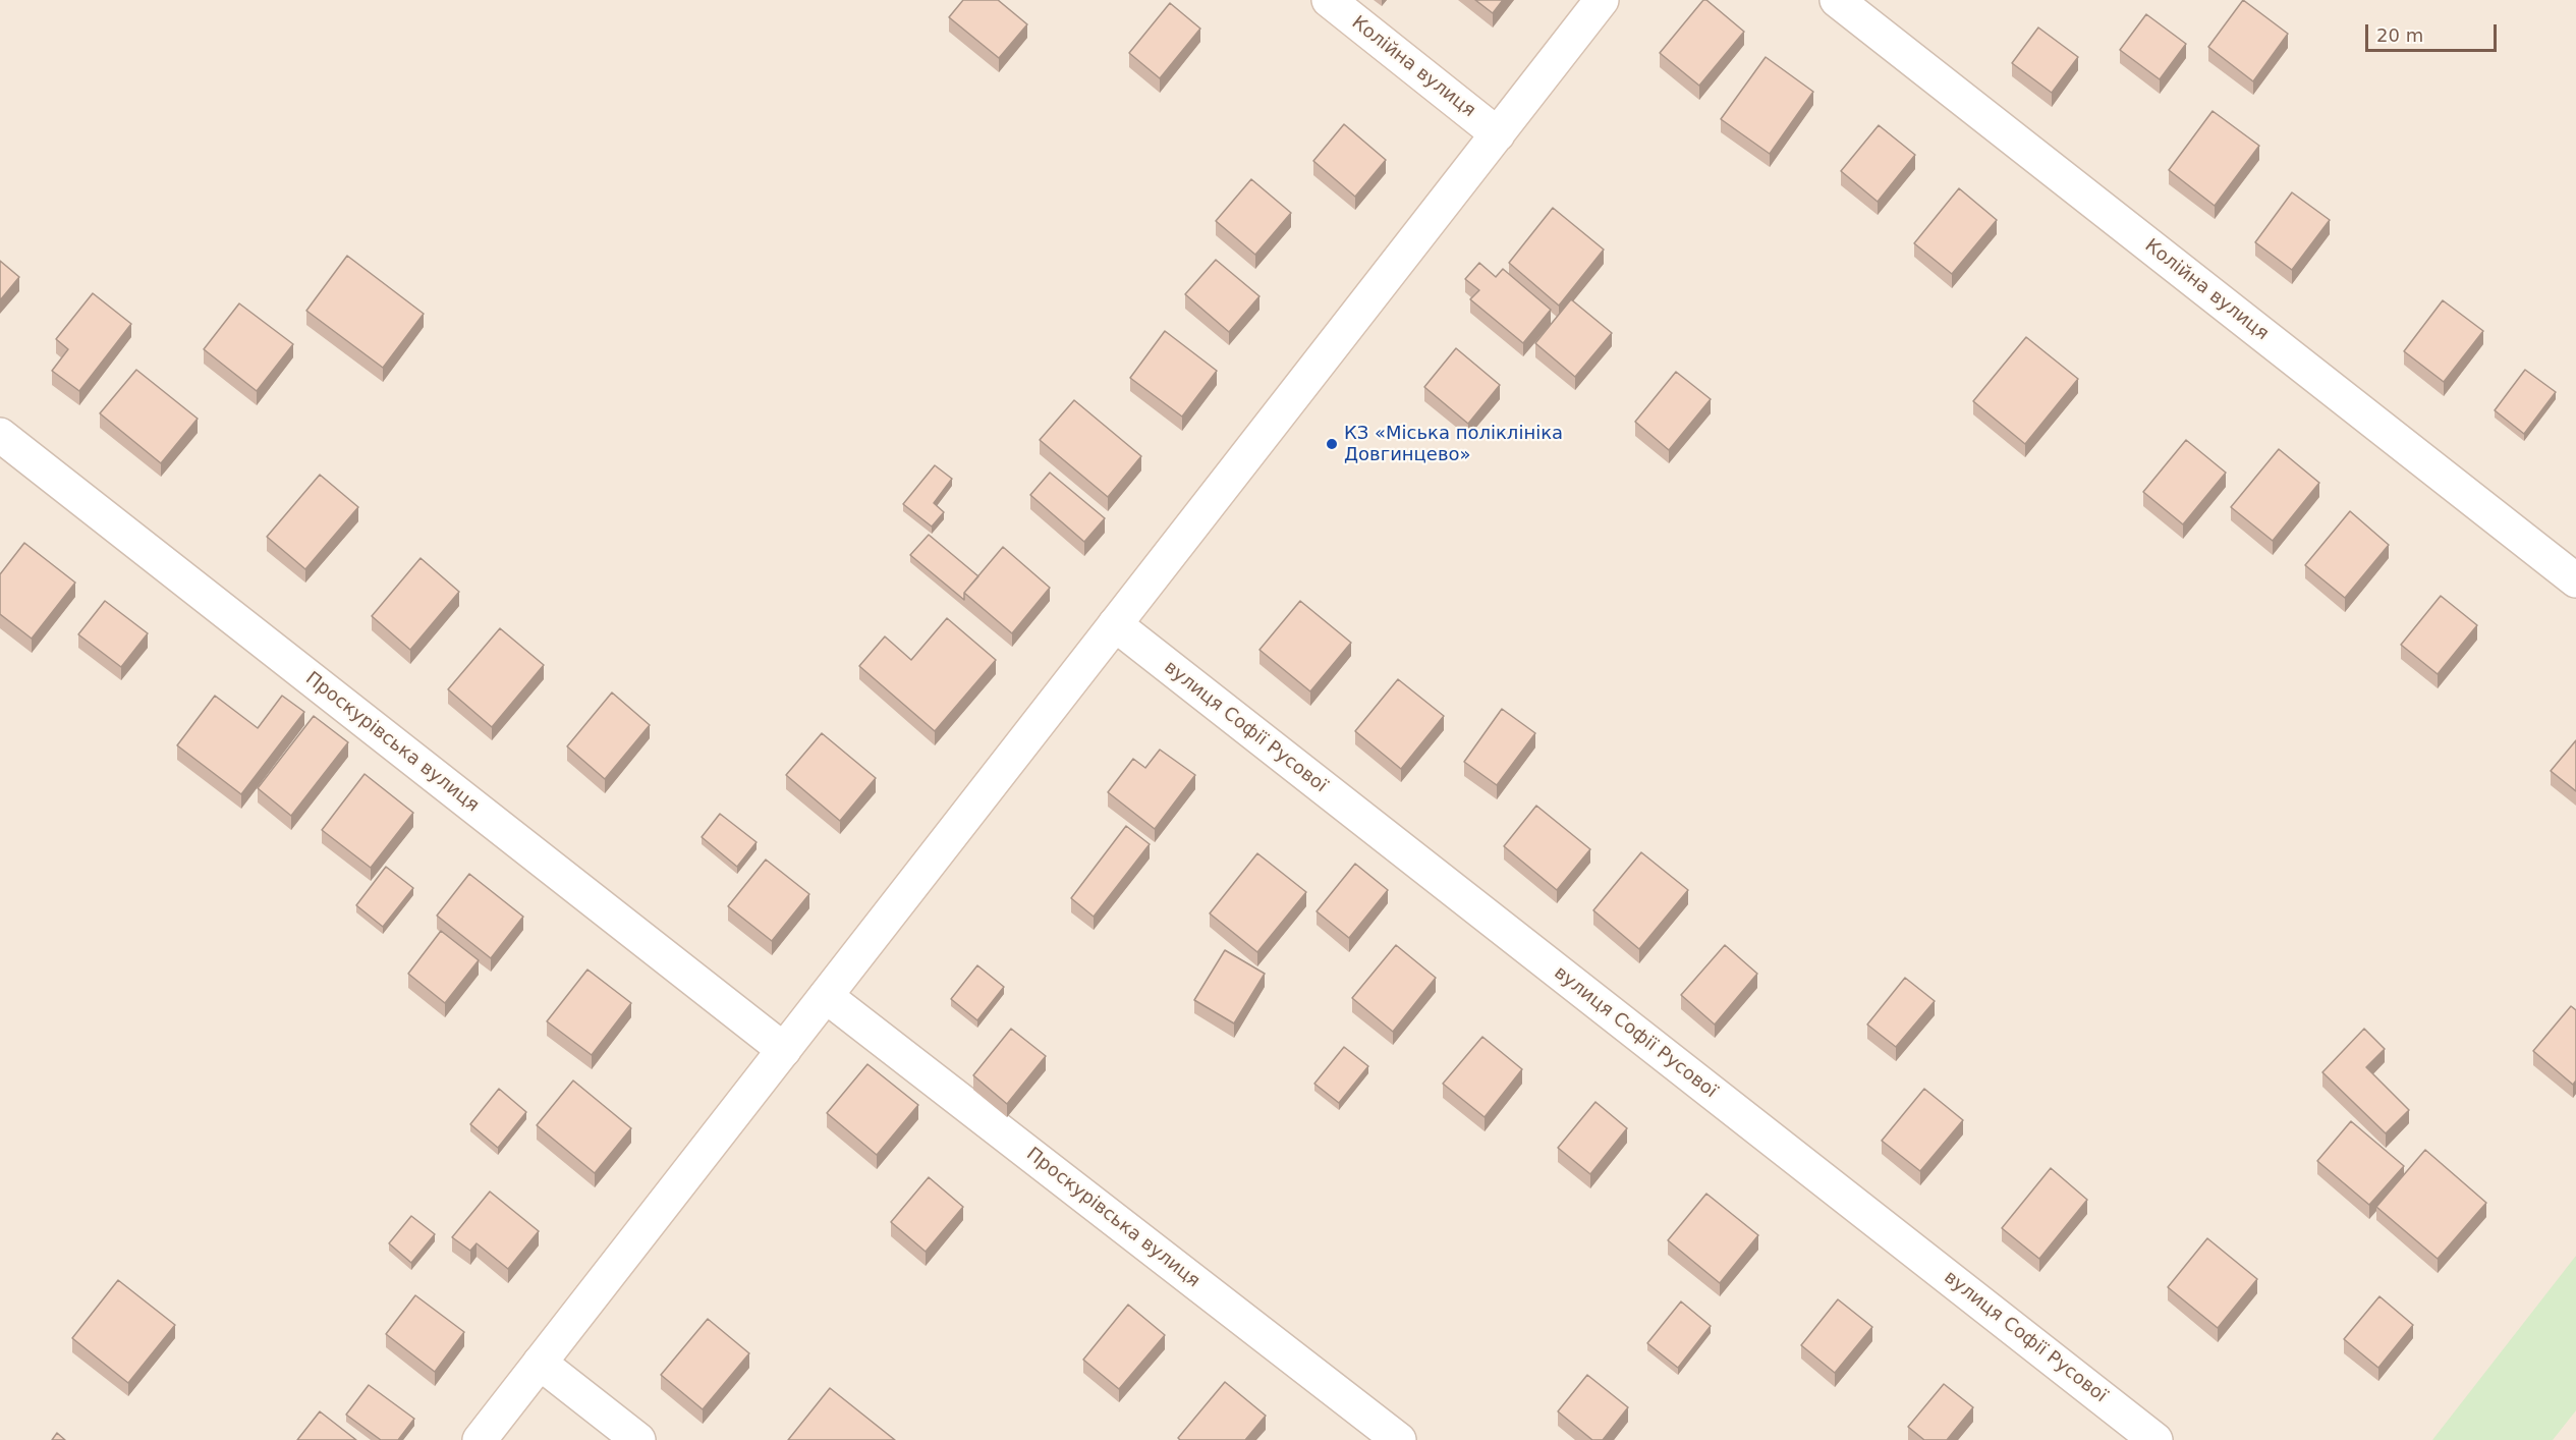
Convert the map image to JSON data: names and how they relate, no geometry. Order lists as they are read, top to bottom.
{
  "streets": {
    "street": ["Колійна вулиця", "вулиця Софії Русової", "Проскурівська вулиця"]
  },
  "places": ["КЗ «Міська поліклініка Довгинцево»"],
  "scale_bar": "20 m"
}
